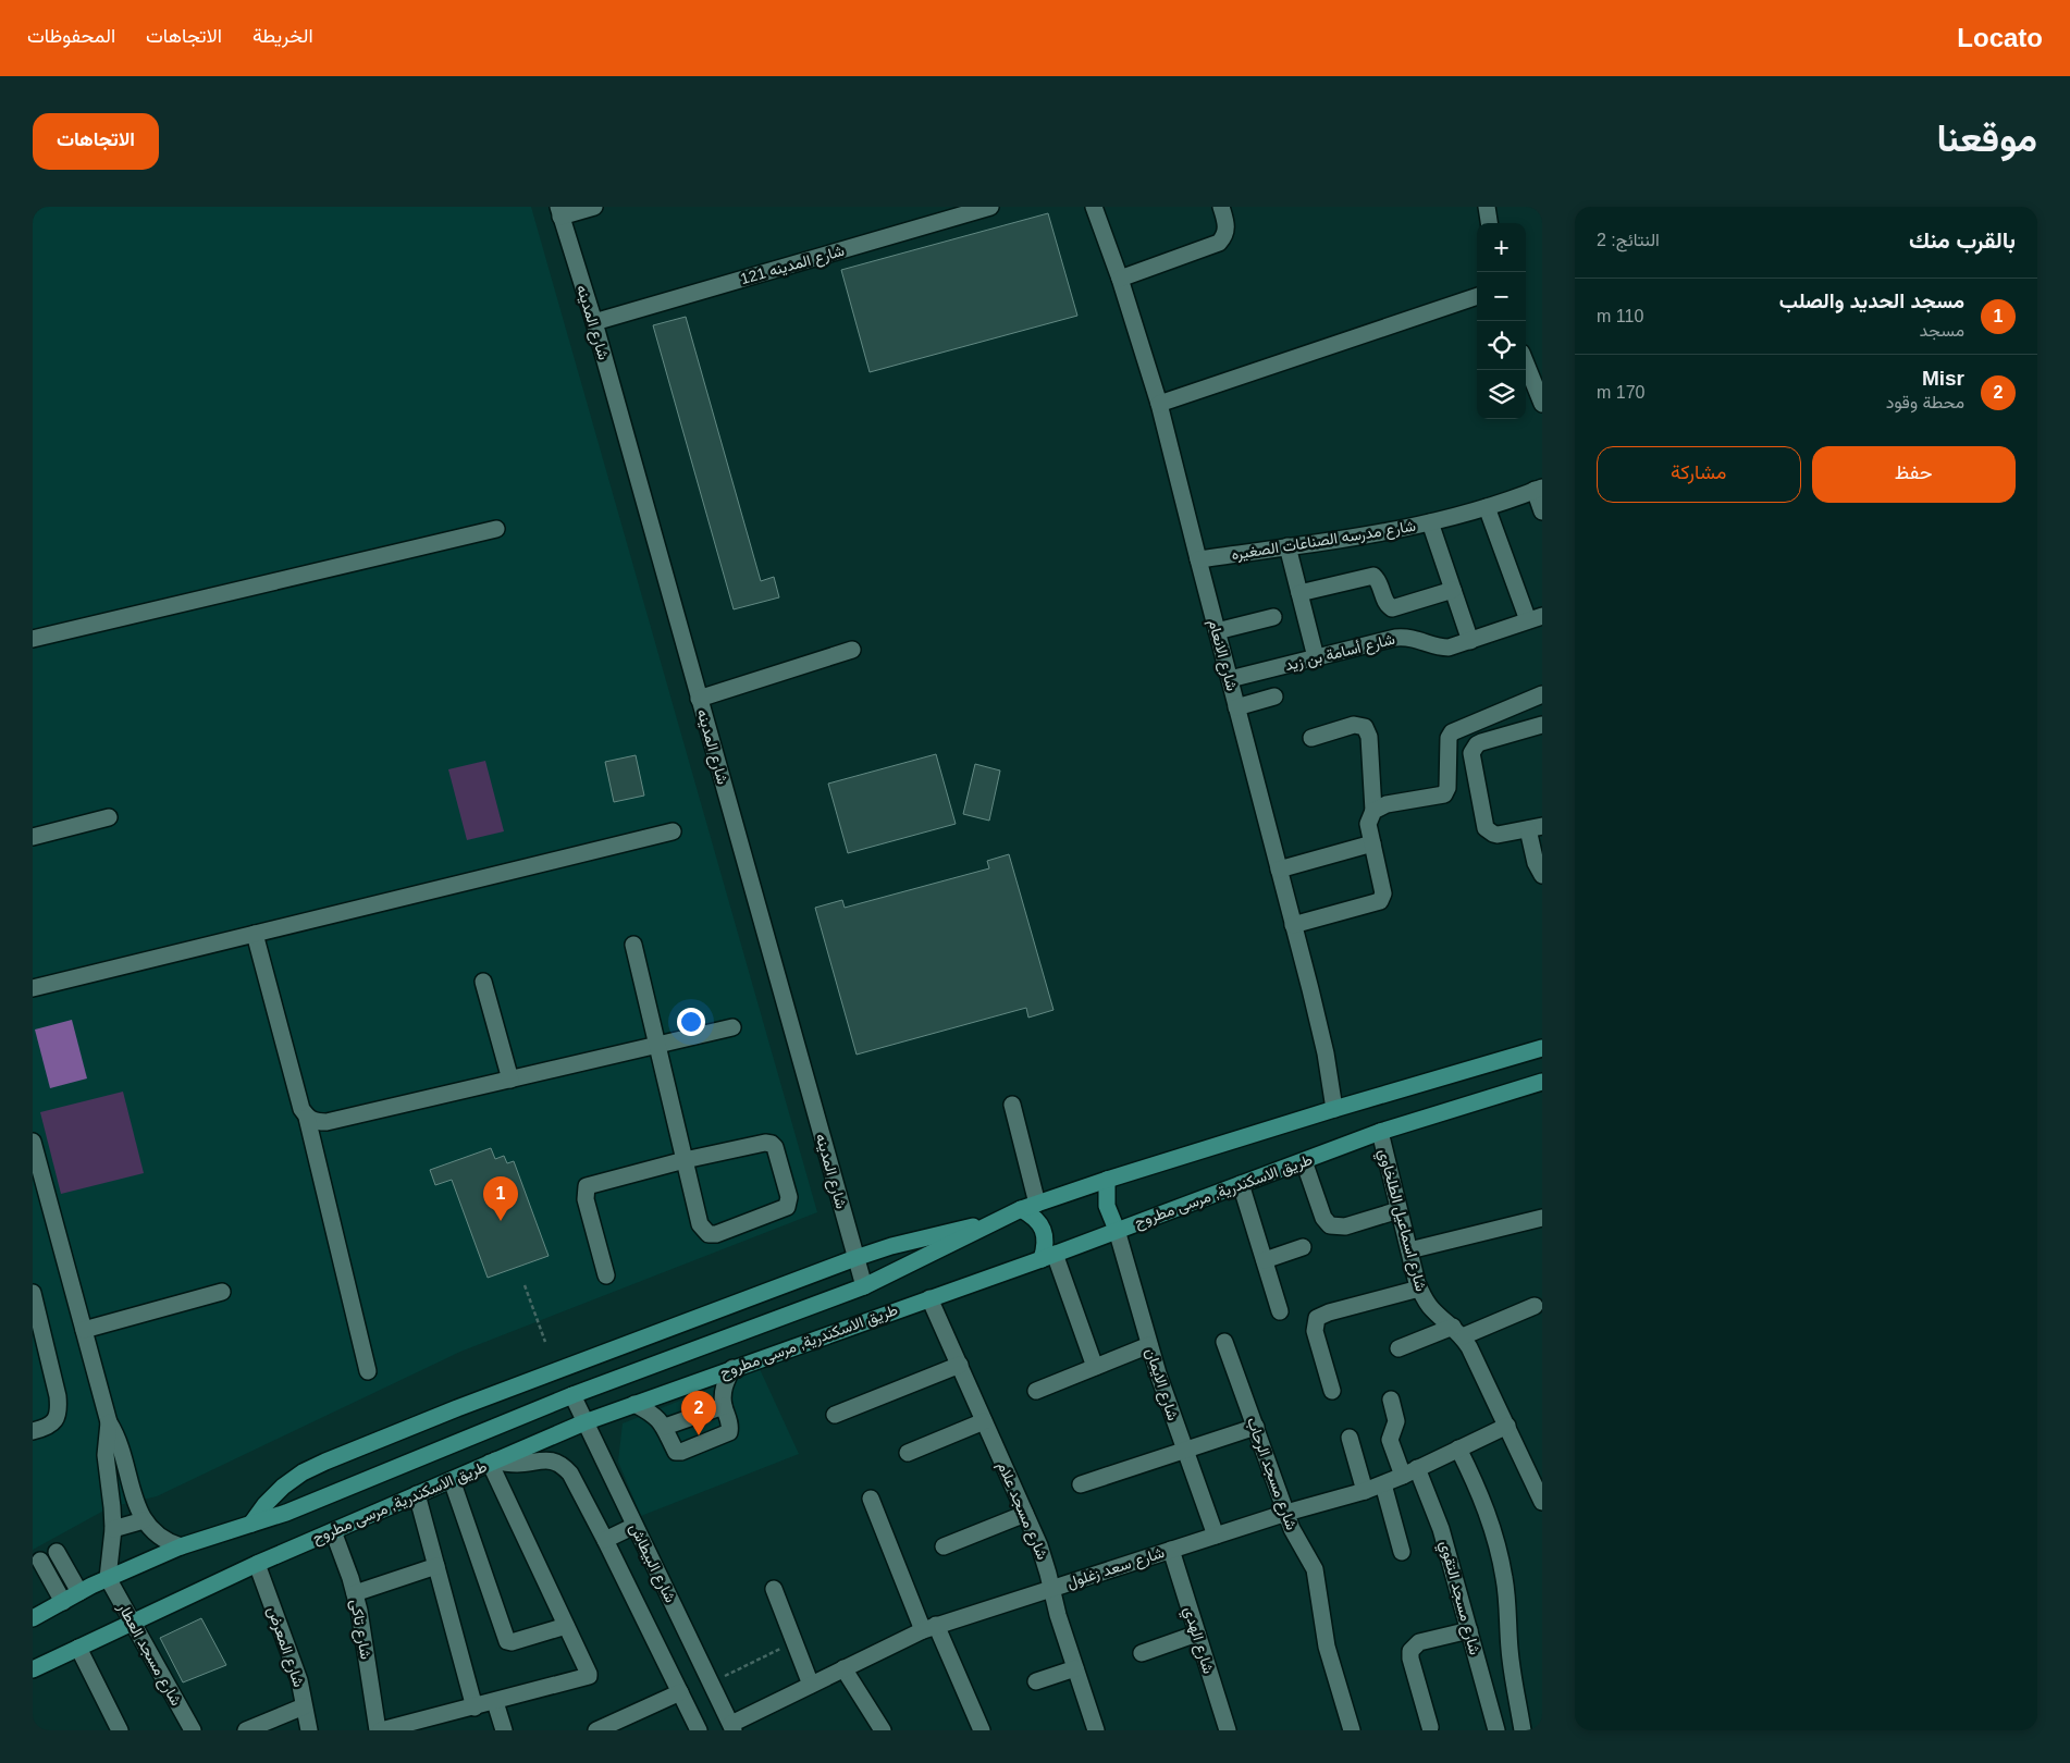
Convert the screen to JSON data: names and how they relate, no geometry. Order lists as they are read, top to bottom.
{
  "streets": {
    "main road": ["طريق الاسكندرية, مرسى مطروح"],
    "street": [
      "شارع المدينه 121",
      "شارع المدينه",
      "شارع مدرسه الصناعات الصغيره",
      "شارع أسامة بن زيد",
      "شارع الانعام",
      "شارع اسماعيل الطلخاوي",
      "شارع الايمان",
      "شارع مسجد الرحاب",
      "شارع مسجد علام",
      "شارع البيطاش",
      "شارع سعد زغلول",
      "شارع مسجد التقوي",
      "شارع تاكى",
      "شارع الهدي",
      "شارع المعرض",
      "شارع مسجد العطار"
    ]
  },
  "crossings": [
    ["شارع المدينه 121", "شارع المدينه"],
    ["شارع المدينه", "طريق الاسكندرية, مرسى مطروح"],
    ["شارع مدرسه الصناعات الصغيره", "شارع الانعام"],
    ["شارع أسامة بن زيد", "شارع الانعام"],
    ["شارع الانعام", "طريق الاسكندرية, مرسى مطروح"],
    ["طريق الاسكندرية, مرسى مطروح", "شارع اسماعيل الطلخاوي"],
    ["طريق الاسكندرية, مرسى مطروح", "شارع الايمان"],
    ["طريق الاسكندرية, مرسى مطروح", "شارع مسجد علام"],
    ["طريق الاسكندرية, مرسى مطروح", "شارع البيطاش"],
    ["طريق الاسكندرية, مرسى مطروح", "شارع تاكى"],
    ["طريق الاسكندرية, مرسى مطروح", "شارع المعرض"],
    ["طريق الاسكندرية, مرسى مطروح", "شارع مسجد العطار"],
    ["شارع اسماعيل الطلخاوي", "شارع سعد زغلول"],
    ["شارع الايمان", "شارع سعد زغلول"],
    ["شارع مسجد الرحاب", "شارع سعد زغلول"],
    ["شارع مسجد علام", "شارع سعد زغلول"],
    ["شارع البيطاش", "شارع سعد زغلول"],
    ["شارع سعد زغلول", "شارع مسجد التقوي"],
    ["شارع سعد زغلول", "شارع الهدي"]
  ],
  "page": {
    "header": "Locato",
    "nav": ["الخريطة", "الاتجاهات", "المحفوظات"],
    "title": "موقعنا",
    "buttons": [
      "الاتجاهات",
      ["حفظ", "مشاركة"]
    ],
    "heading": ["بالقرب منك", "النتائج: 2"],
    "map_buttons": ["+", "−"],
    "list": [
      {
        "mark": "1",
        "name": "مسجد الحديد والصلب",
        "note": "مسجد",
        "value": "110 m"
      },
      {
        "mark": "2",
        "name": "Misr",
        "note": "محطة وقود",
        "value": "170 m"
      }
    ],
    "pins": ["1", "2"]
  }
}
